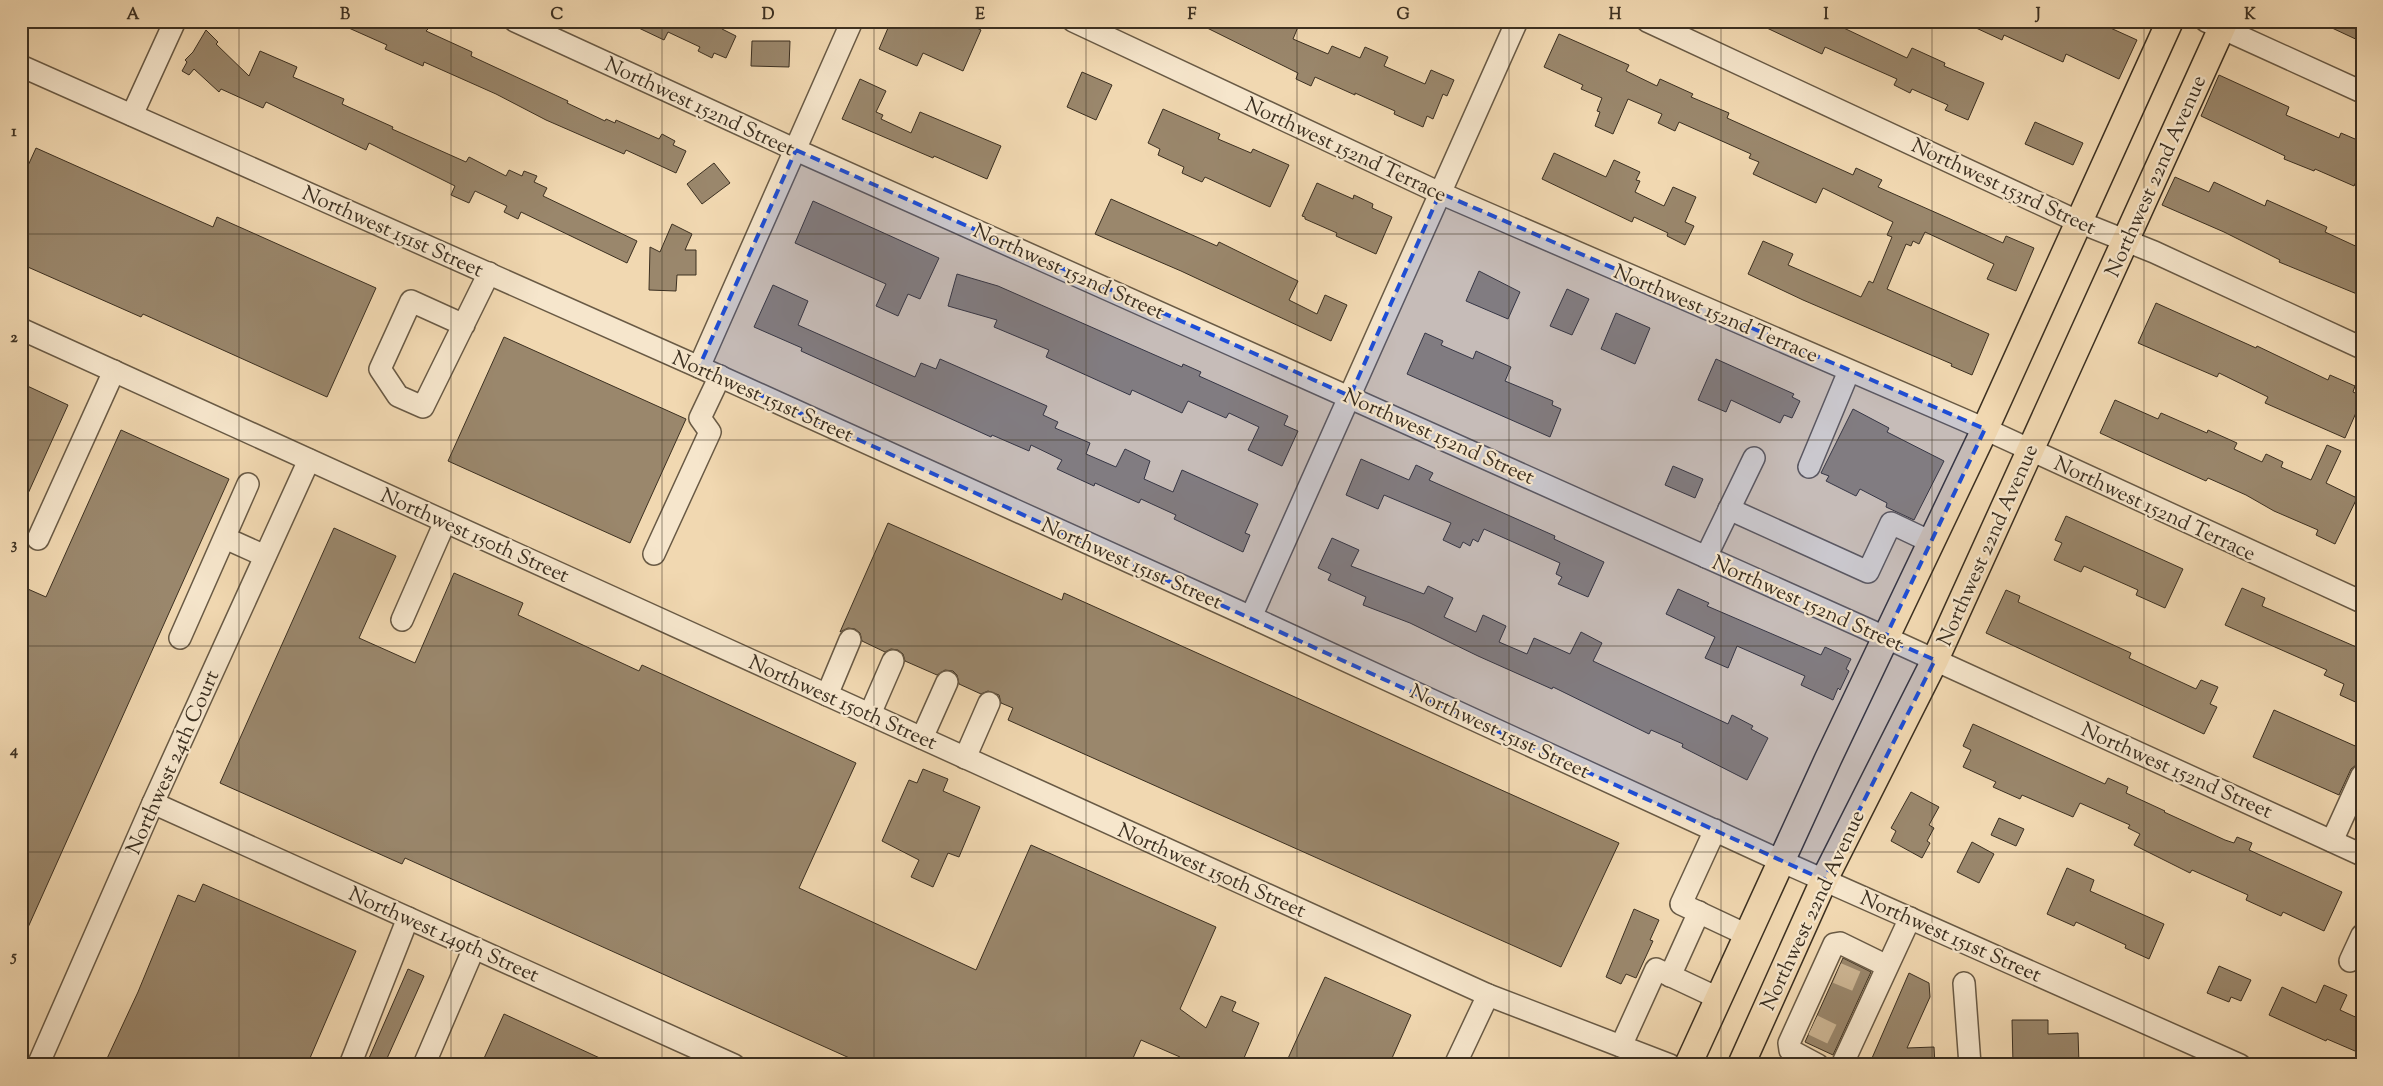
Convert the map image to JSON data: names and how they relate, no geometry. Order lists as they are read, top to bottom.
{
  "streets": {
    "main road": ["Northwest 22nd Avenue"],
    "street": [
      "Northwest 152nd Street",
      "Northwest 152nd Terrace",
      "Northwest 153rd Street",
      "Northwest 151st Street",
      "Northwest 150th Street",
      "Northwest 24th Court",
      "Northwest 149th Street"
    ]
  },
  "crossings": [
    ["Northwest 152nd Street", "Northwest 22nd Avenue"],
    ["Northwest 152nd Terrace", "Northwest 22nd Avenue"],
    ["Northwest 22nd Avenue", "Northwest 153rd Street"],
    ["Northwest 22nd Avenue", "Northwest 151st Street"],
    ["Northwest 150th Street", "Northwest 24th Court"],
    ["Northwest 24th Court", "Northwest 149th Street"]
  ],
  "grid": {
    "columns": [
      "A",
      "B",
      "C",
      "D",
      "E",
      "F",
      "G",
      "H",
      "I",
      "J",
      "K"
    ],
    "rows": [
      "1",
      "2",
      "3",
      "4",
      "5"
    ]
  }
}
